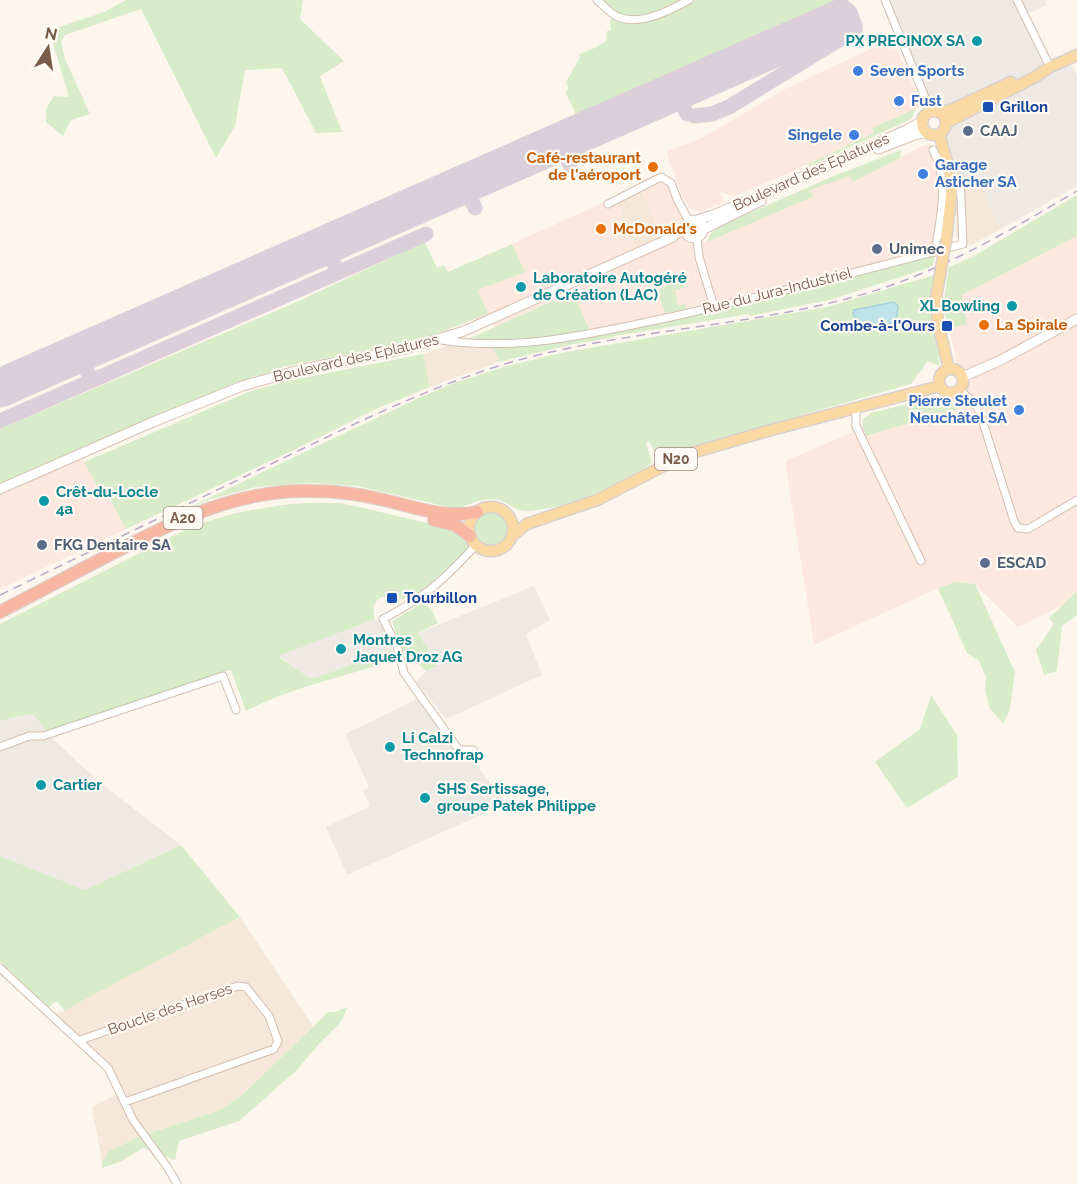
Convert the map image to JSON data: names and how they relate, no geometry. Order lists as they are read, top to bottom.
{
  "streets": {
    "highway": ["A20"],
    "main road": ["Boulevard des Eplatures", "N20"],
    "street": ["Rue du Jura-Industriel", "Boucle des Herses"]
  },
  "crossings": [
    ["Boulevard des Eplatures", "Rue du Jura-Industriel"],
    ["N20", "A20"]
  ],
  "places": {
    "other": [
      "PX PRECINOX SA",
      "Seven Sports",
      "Fust",
      "CAAJ",
      "Singele",
      "Café-restaurant de l'aéroport",
      "Garage Asticher SA",
      "McDonald's",
      "Unimec",
      "Laboratoire Autogéré de Création (LAC)",
      "XL Bowling",
      "La Spirale",
      "Pierre Steulet Neuchâtel SA",
      "Crêt-du-Locle 4a",
      "FKG Dentaire SA",
      "ESCAD",
      "Montres Jaquet Droz AG",
      "Li Calzi Technofrap",
      "Cartier",
      "SHS Sertissage, groupe Patek Philippe"
    ],
    "transit": ["Grillon", "Combe-à-l'Ours", "Tourbillon"]
  },
  "north": "top"
}
